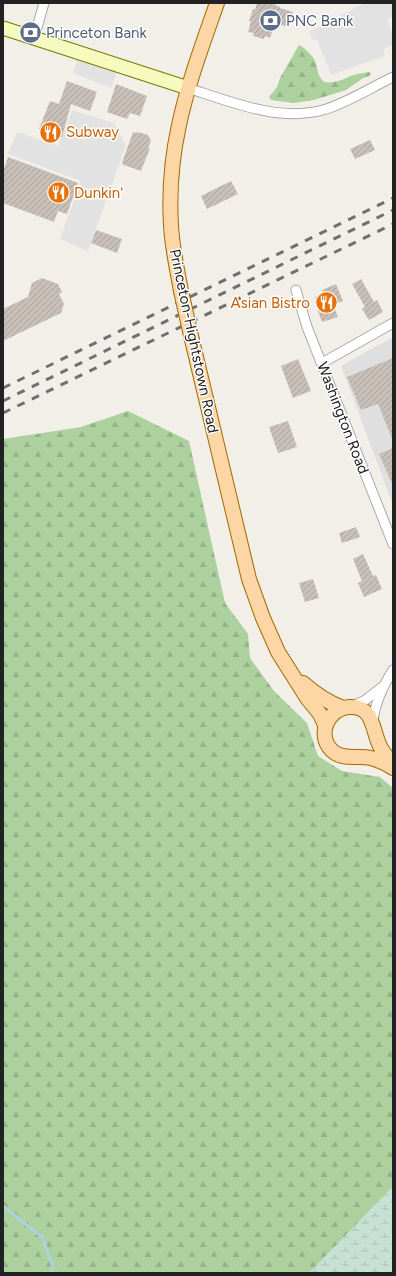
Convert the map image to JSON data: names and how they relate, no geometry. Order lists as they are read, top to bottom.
{
  "streets": {
    "main road": ["Princeton-Hightstown Road"],
    "street": ["Washington Road"]
  },
  "places": {
    "bank": ["PNC Bank", "Princeton Bank"],
    "restaurant": ["Subway", "Dunkin'", "Asian Bistro"]
  }
}
